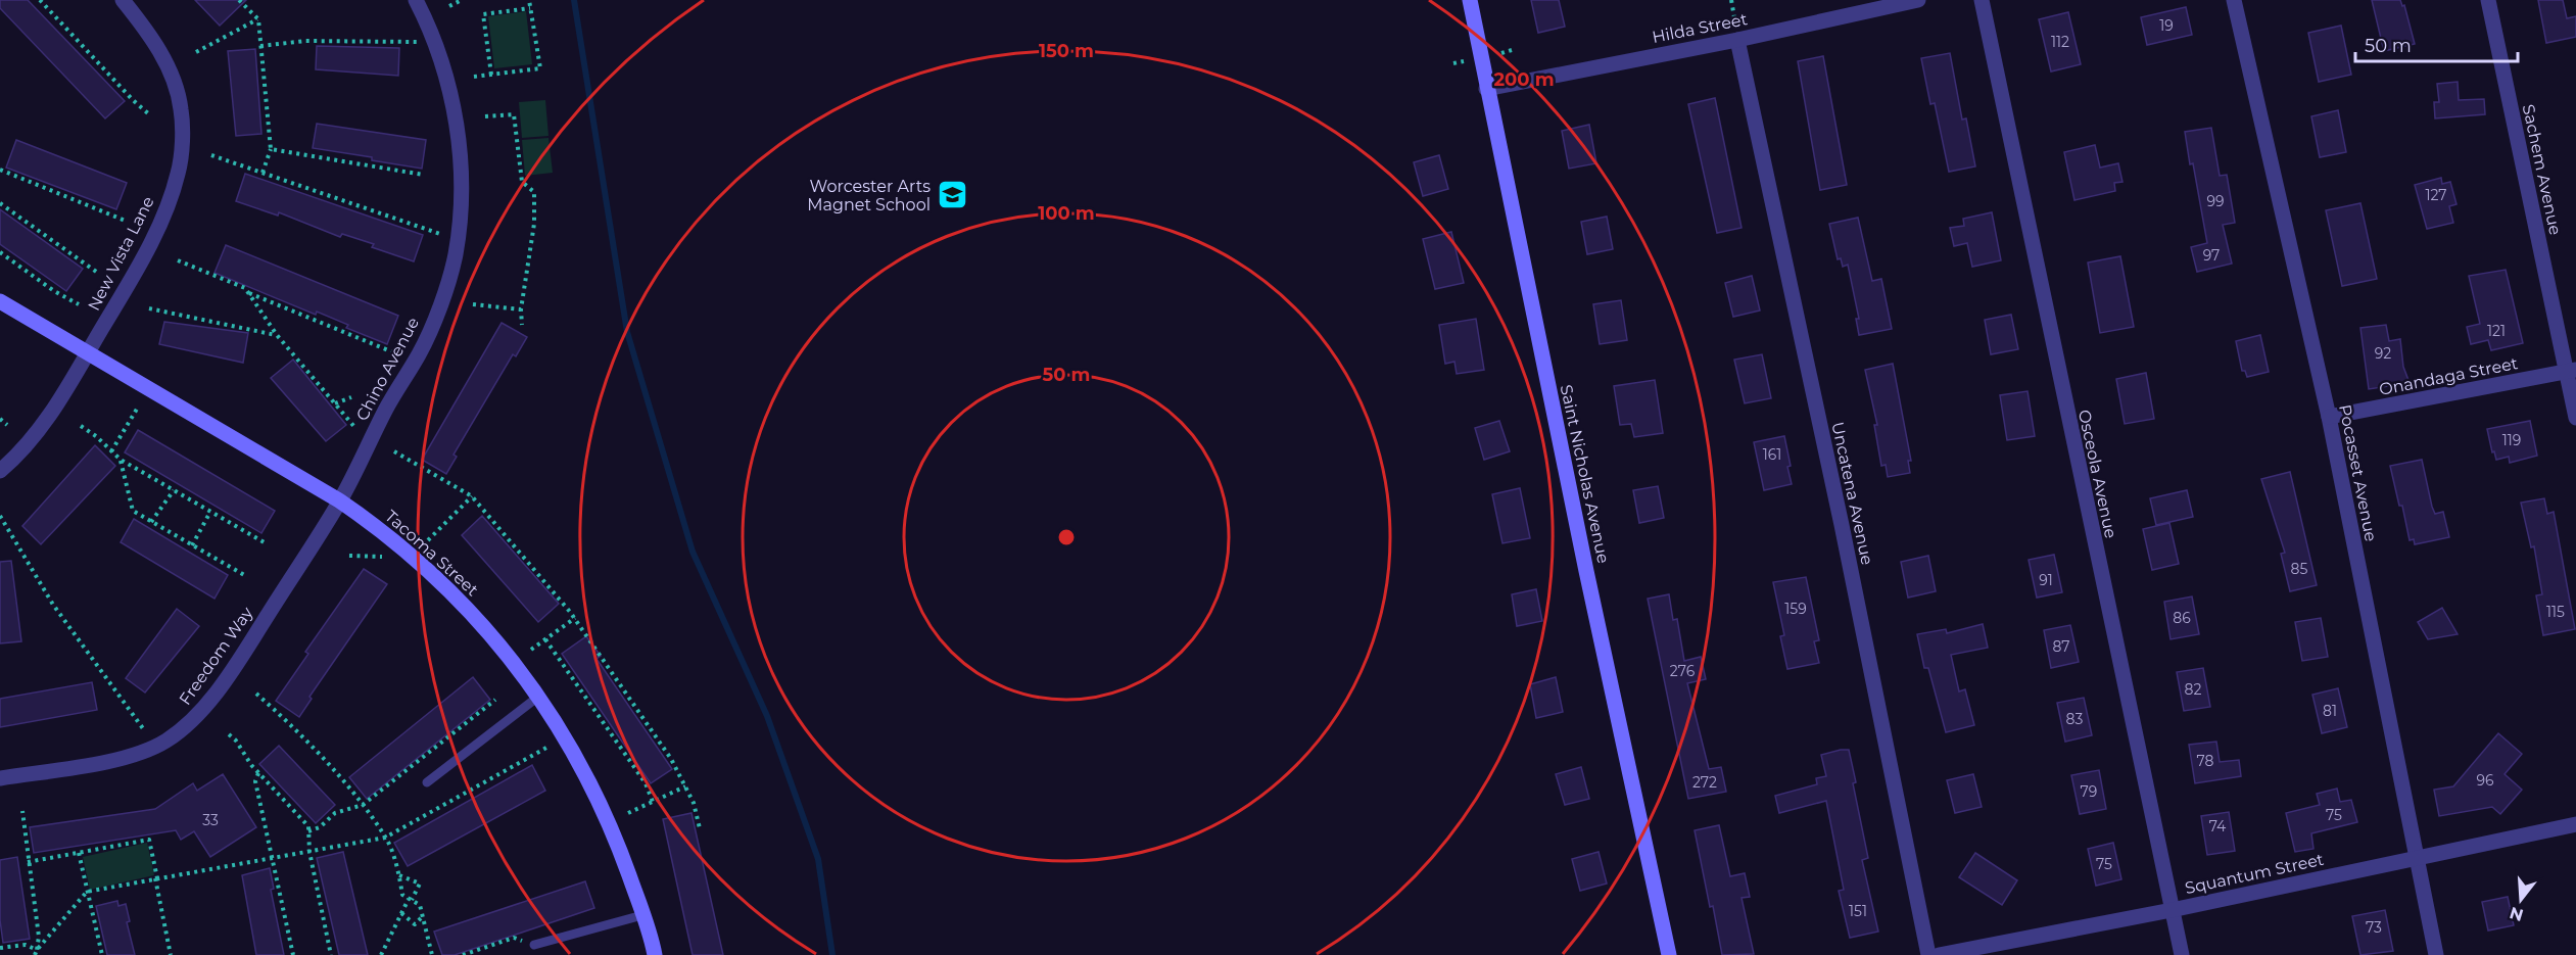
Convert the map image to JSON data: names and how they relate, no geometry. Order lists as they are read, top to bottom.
{
  "streets": {
    "street": [
      "Hilda Street",
      "Sachem Avenue",
      "New Vista Lane",
      "Chino Avenue",
      "Onandaga Street",
      "Pocasset Avenue",
      "Saint Nicholas Avenue",
      "Osceola Avenue",
      "Uncatena Avenue",
      "Tacoma Street",
      "Freedom Way",
      "Squantum Street"
    ]
  },
  "crossings": [
    ["Hilda Street", "Saint Nicholas Avenue"],
    ["Hilda Street", "Uncatena Avenue"],
    ["Sachem Avenue", "Onandaga Street"],
    ["New Vista Lane", "Tacoma Street"],
    ["Chino Avenue", "Tacoma Street"],
    ["Chino Avenue", "Freedom Way"],
    ["Onandaga Street", "Pocasset Avenue"],
    ["Pocasset Avenue", "Squantum Street"],
    ["Osceola Avenue", "Squantum Street"],
    ["Tacoma Street", "Freedom Way"]
  ],
  "places": {
    "school or university": ["Worcester Arts Magnet School"]
  },
  "house_numbers": [
    "19",
    "112",
    "127",
    "99",
    "97",
    "121",
    "92",
    "119",
    "161",
    "85",
    "91",
    "159",
    "115",
    "86",
    "87",
    "276",
    "82",
    "81",
    "83",
    "78",
    "96",
    "272",
    "79",
    "75",
    "33",
    "74",
    "75",
    "151",
    "73"
  ],
  "scale_bar": "50 m",
  "north": "bottom",
  "rings": [
    "150 m",
    "200 m",
    "100 m",
    "50 m"
  ]
}
